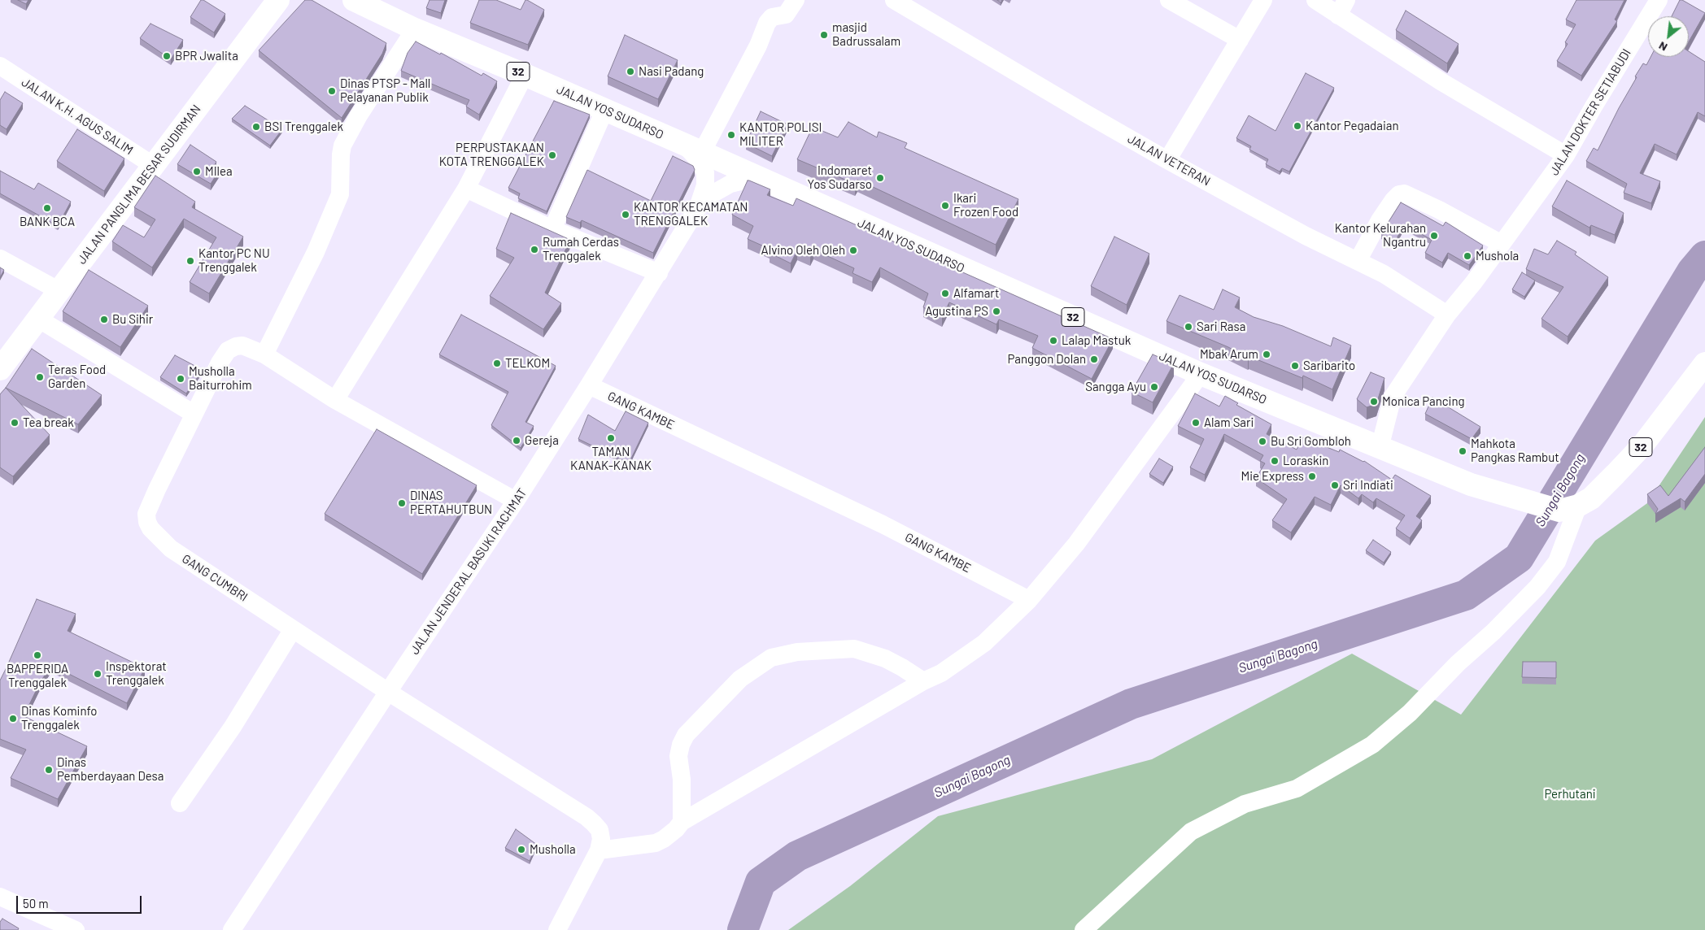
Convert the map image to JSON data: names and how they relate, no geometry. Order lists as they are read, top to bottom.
{
  "streets": {
    "main road": ["32", "JALAN YOS SUDARSO", "JALAN PANGLIMA BESAR SUDIRMAN"],
    "street": [
      "JALAN DOKTER SETIABUDI",
      "JALAN K.H. AGUS SALIM",
      "JALAN VETERAN",
      "GANG KAMBE",
      "JALAN JENDERAL BASUKI RACHMAT",
      "GANG CUMBRI"
    ]
  },
  "crossings": [
    ["32", "JALAN YOS SUDARSO"],
    ["JALAN YOS SUDARSO", "JALAN DOKTER SETIABUDI"],
    ["JALAN DOKTER SETIABUDI", "JALAN VETERAN"],
    ["JALAN K.H. AGUS SALIM", "JALAN PANGLIMA BESAR SUDIRMAN"],
    ["GANG KAMBE", "JALAN JENDERAL BASUKI RACHMAT"],
    ["JALAN JENDERAL BASUKI RACHMAT", "GANG CUMBRI"]
  ],
  "water": ["Sungai Bagong"],
  "parks": ["Perhutani"],
  "places": [
    "masjid Badrussalam",
    "BPR Jwalita",
    "Nasi Padang",
    "Dinas PTSP - Mall Pelayanan Publik",
    "Kantor Pegadaian",
    "BSI Trenggalek",
    "KANTOR POLISI MILITER",
    "PERPUSTAKAAN KOTA TRENGGALEK",
    "MIlea",
    "Indomaret Yos Sudarso",
    "Ikari Frozen Food",
    "BANK BCA",
    "KANTOR KECAMATAN TRENGGALEK",
    "Kantor Kelurahan Ngantru",
    "Rumah Cerdas Trenggalek",
    "Alvino Oleh Oleh",
    "Mushola",
    "Kantor PC NU Trenggalek",
    "Alfamart",
    "Agustina PS",
    "Bu Sihir",
    "Sari Rasa",
    "Lalap Mastuk",
    "Mbak Arum",
    "Panggon Dolan",
    "TELKOM",
    "Saribarito",
    "Teras Food Garden",
    "Musholla Baiturrohim",
    "Sangga Ayu",
    "Monica Pancing",
    "Tea break",
    "Alam Sari",
    "TAMAN KANAK-KANAK",
    "Gereja",
    "Bu Sri Gombloh",
    "Mahkota Pangkas Rambut",
    "Loraskin",
    "Mie Express",
    "Sri Indiati",
    "DINAS PERTAHUTBUN",
    "BAPPERIDA Trenggalek",
    "Inspektorat Trenggalek",
    "Dinas Kominfo Trenggalek",
    "Dinas Pemberdayaan Desa",
    "Musholla"
  ],
  "scale_bar": "50 m",
  "north": "bottom left"
}
